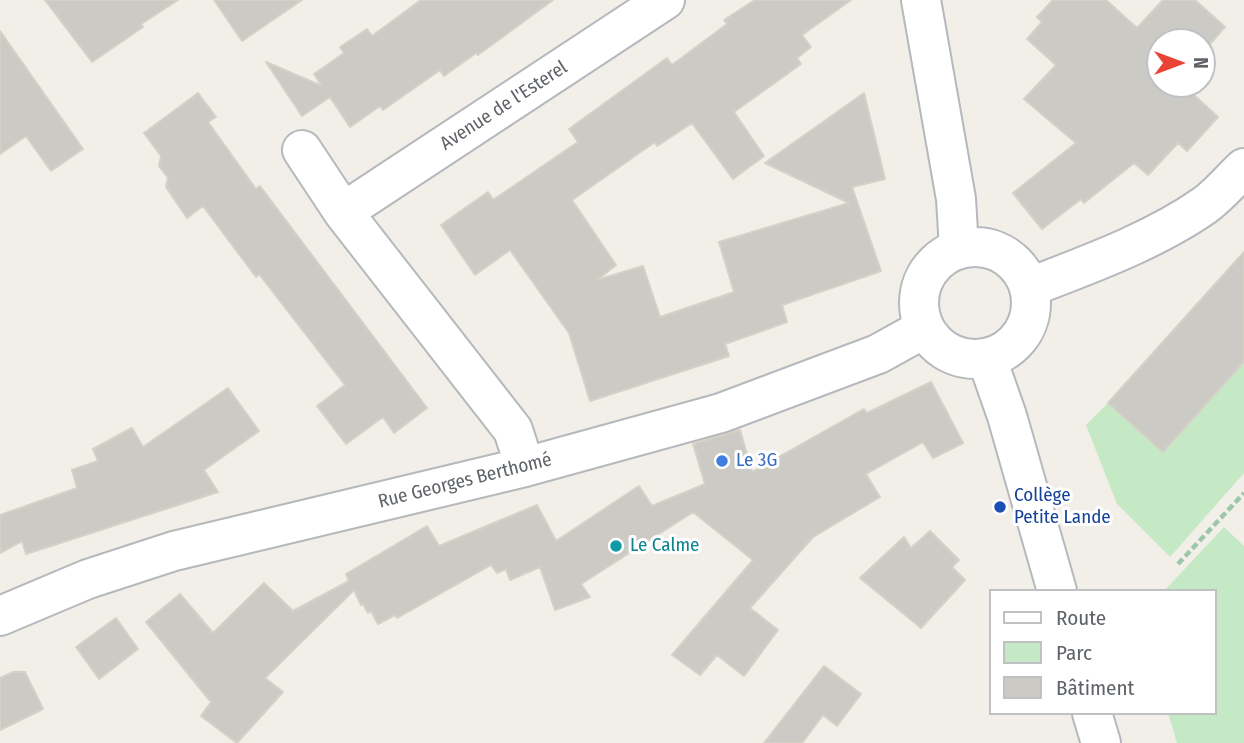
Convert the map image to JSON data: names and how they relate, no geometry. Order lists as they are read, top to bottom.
{
  "streets": {
    "street": ["Avenue de l'Esterel", "Rue Georges Berthomé"]
  },
  "places": ["Le 3G", "Collège Petite Lande", "Le Calme"],
  "legend": ["Route", "Parc", "Bâtiment"],
  "north": "right"
}
